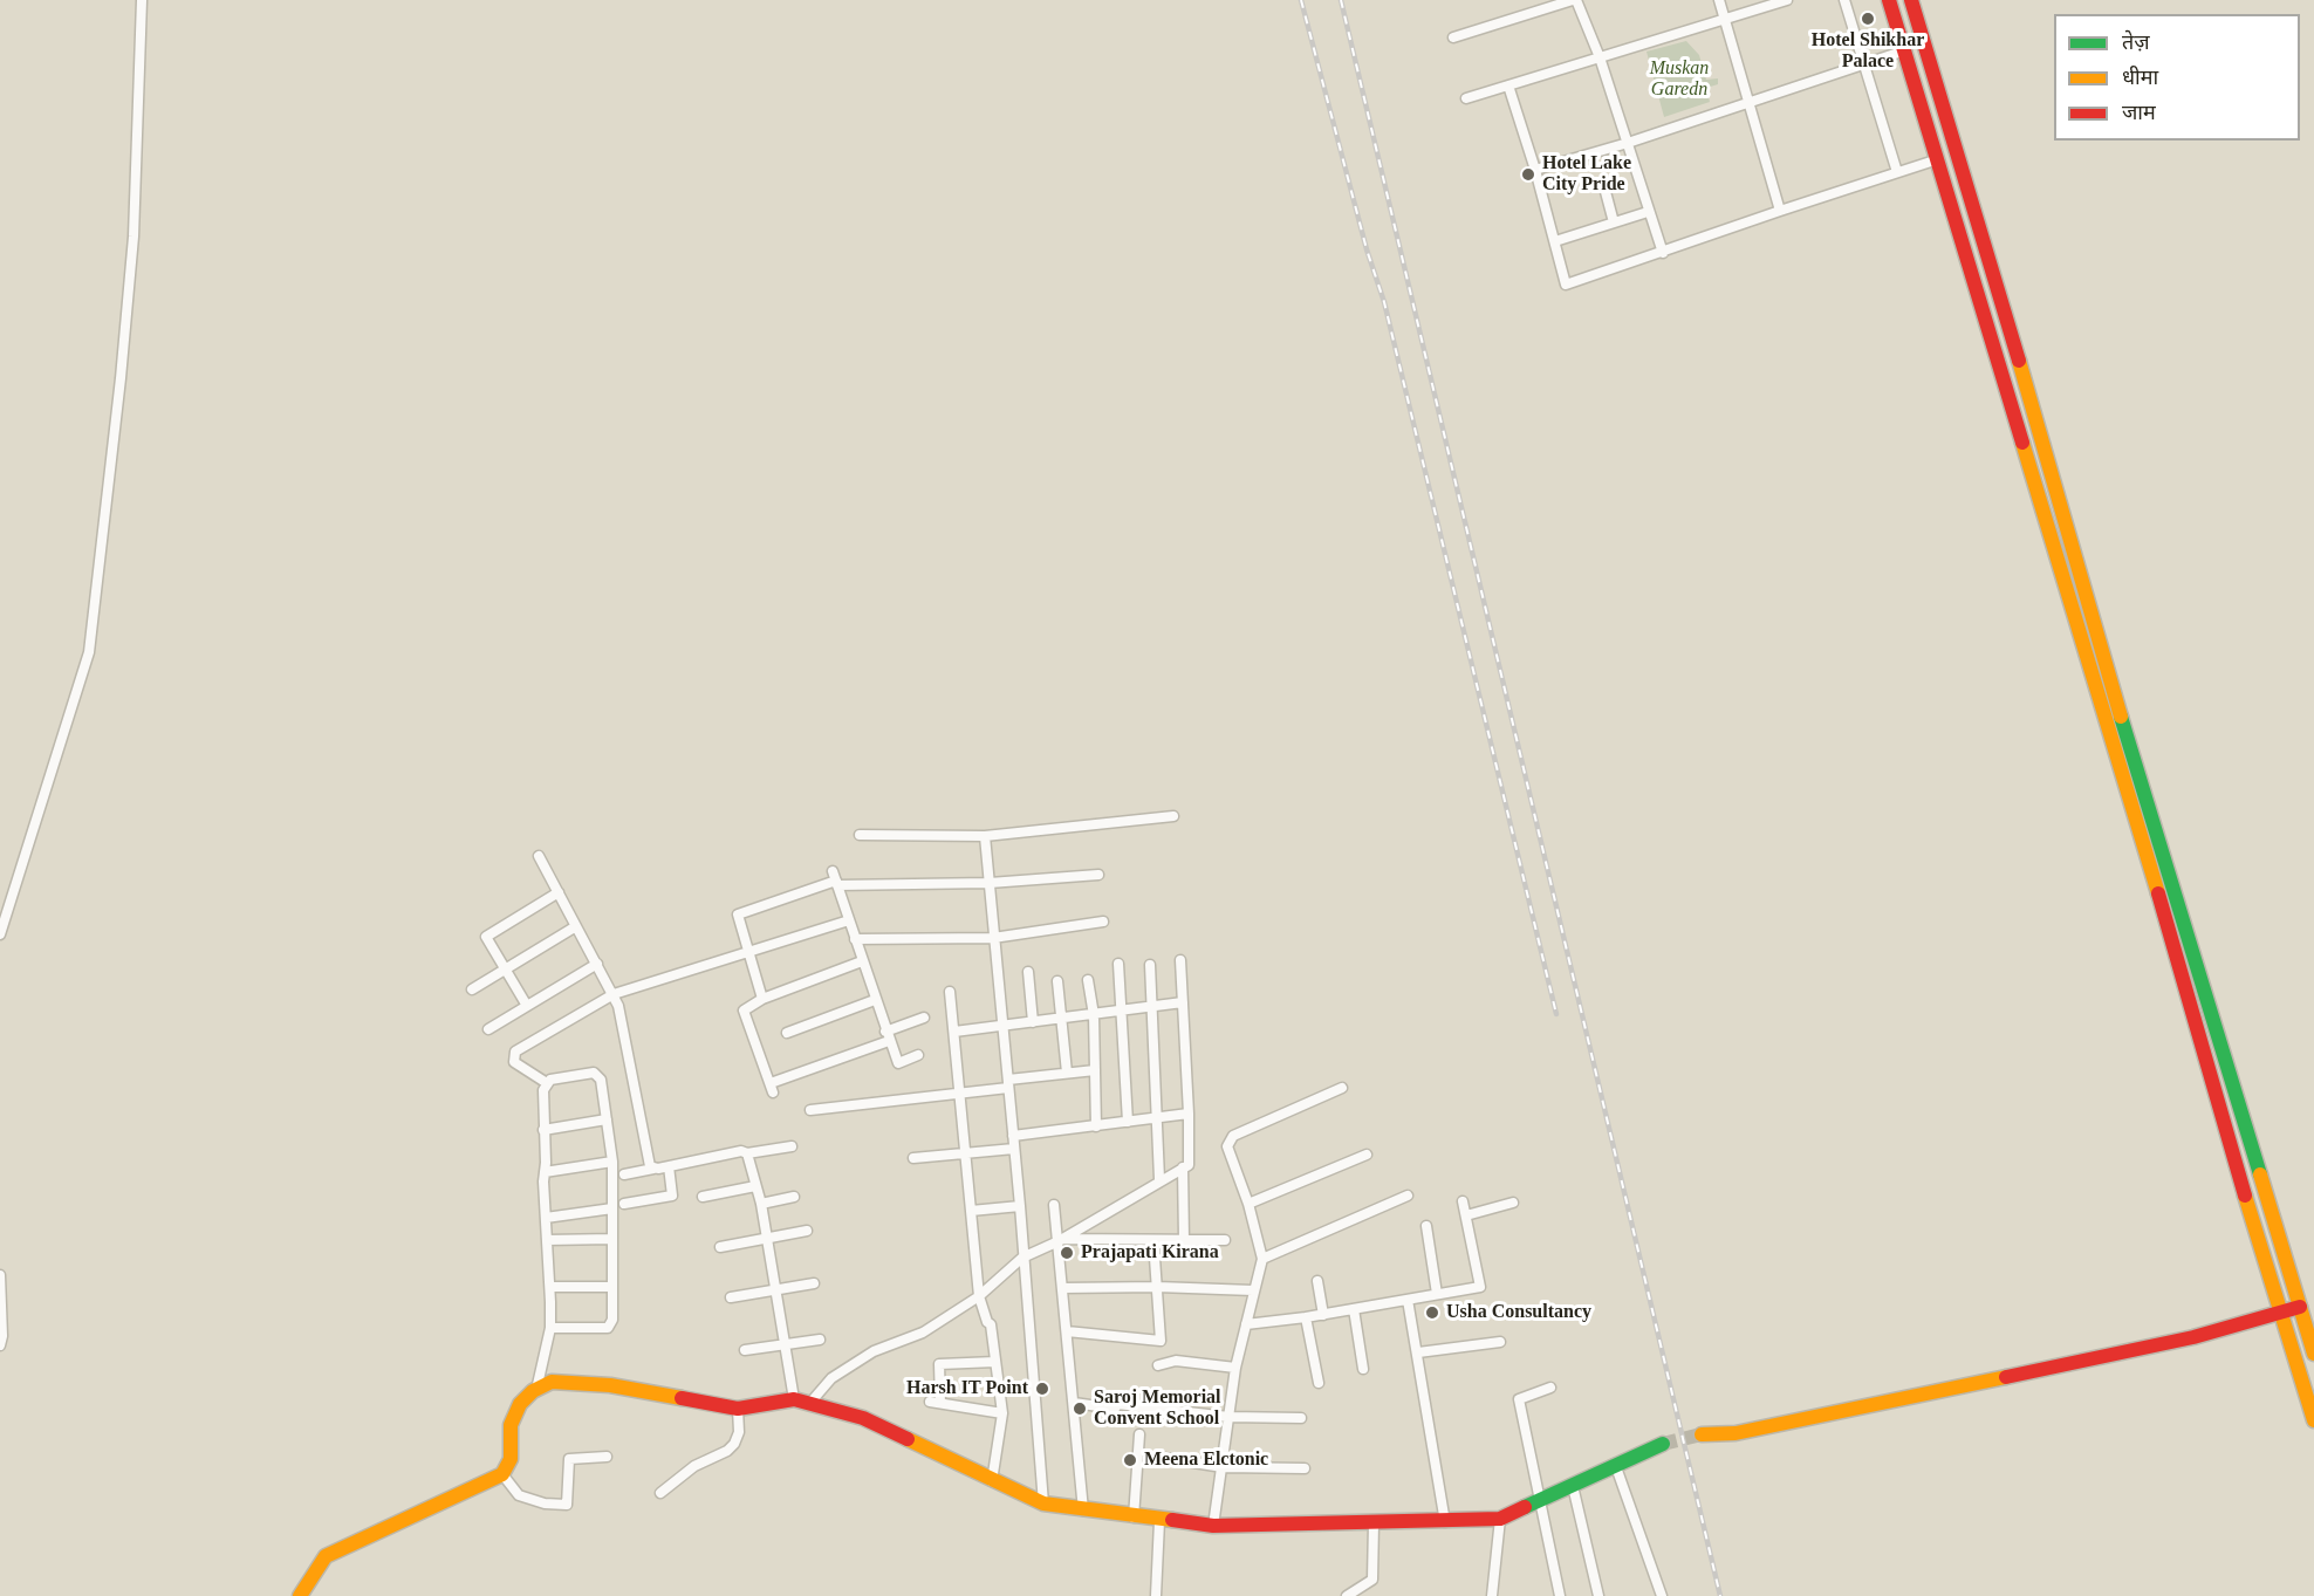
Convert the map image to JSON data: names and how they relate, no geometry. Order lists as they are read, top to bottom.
{
  "parks": ["Muskan Garedn"],
  "places": [
    "Hotel Shikhar Palace",
    "Hotel Lake City Pride",
    "Prajapati Kirana",
    "Usha Consultancy",
    "Harsh IT Point",
    "Saroj Memorial Convent School",
    "Meena Elctonic"
  ],
  "legend": ["तेज़", "धीमा", "जाम"]
}
